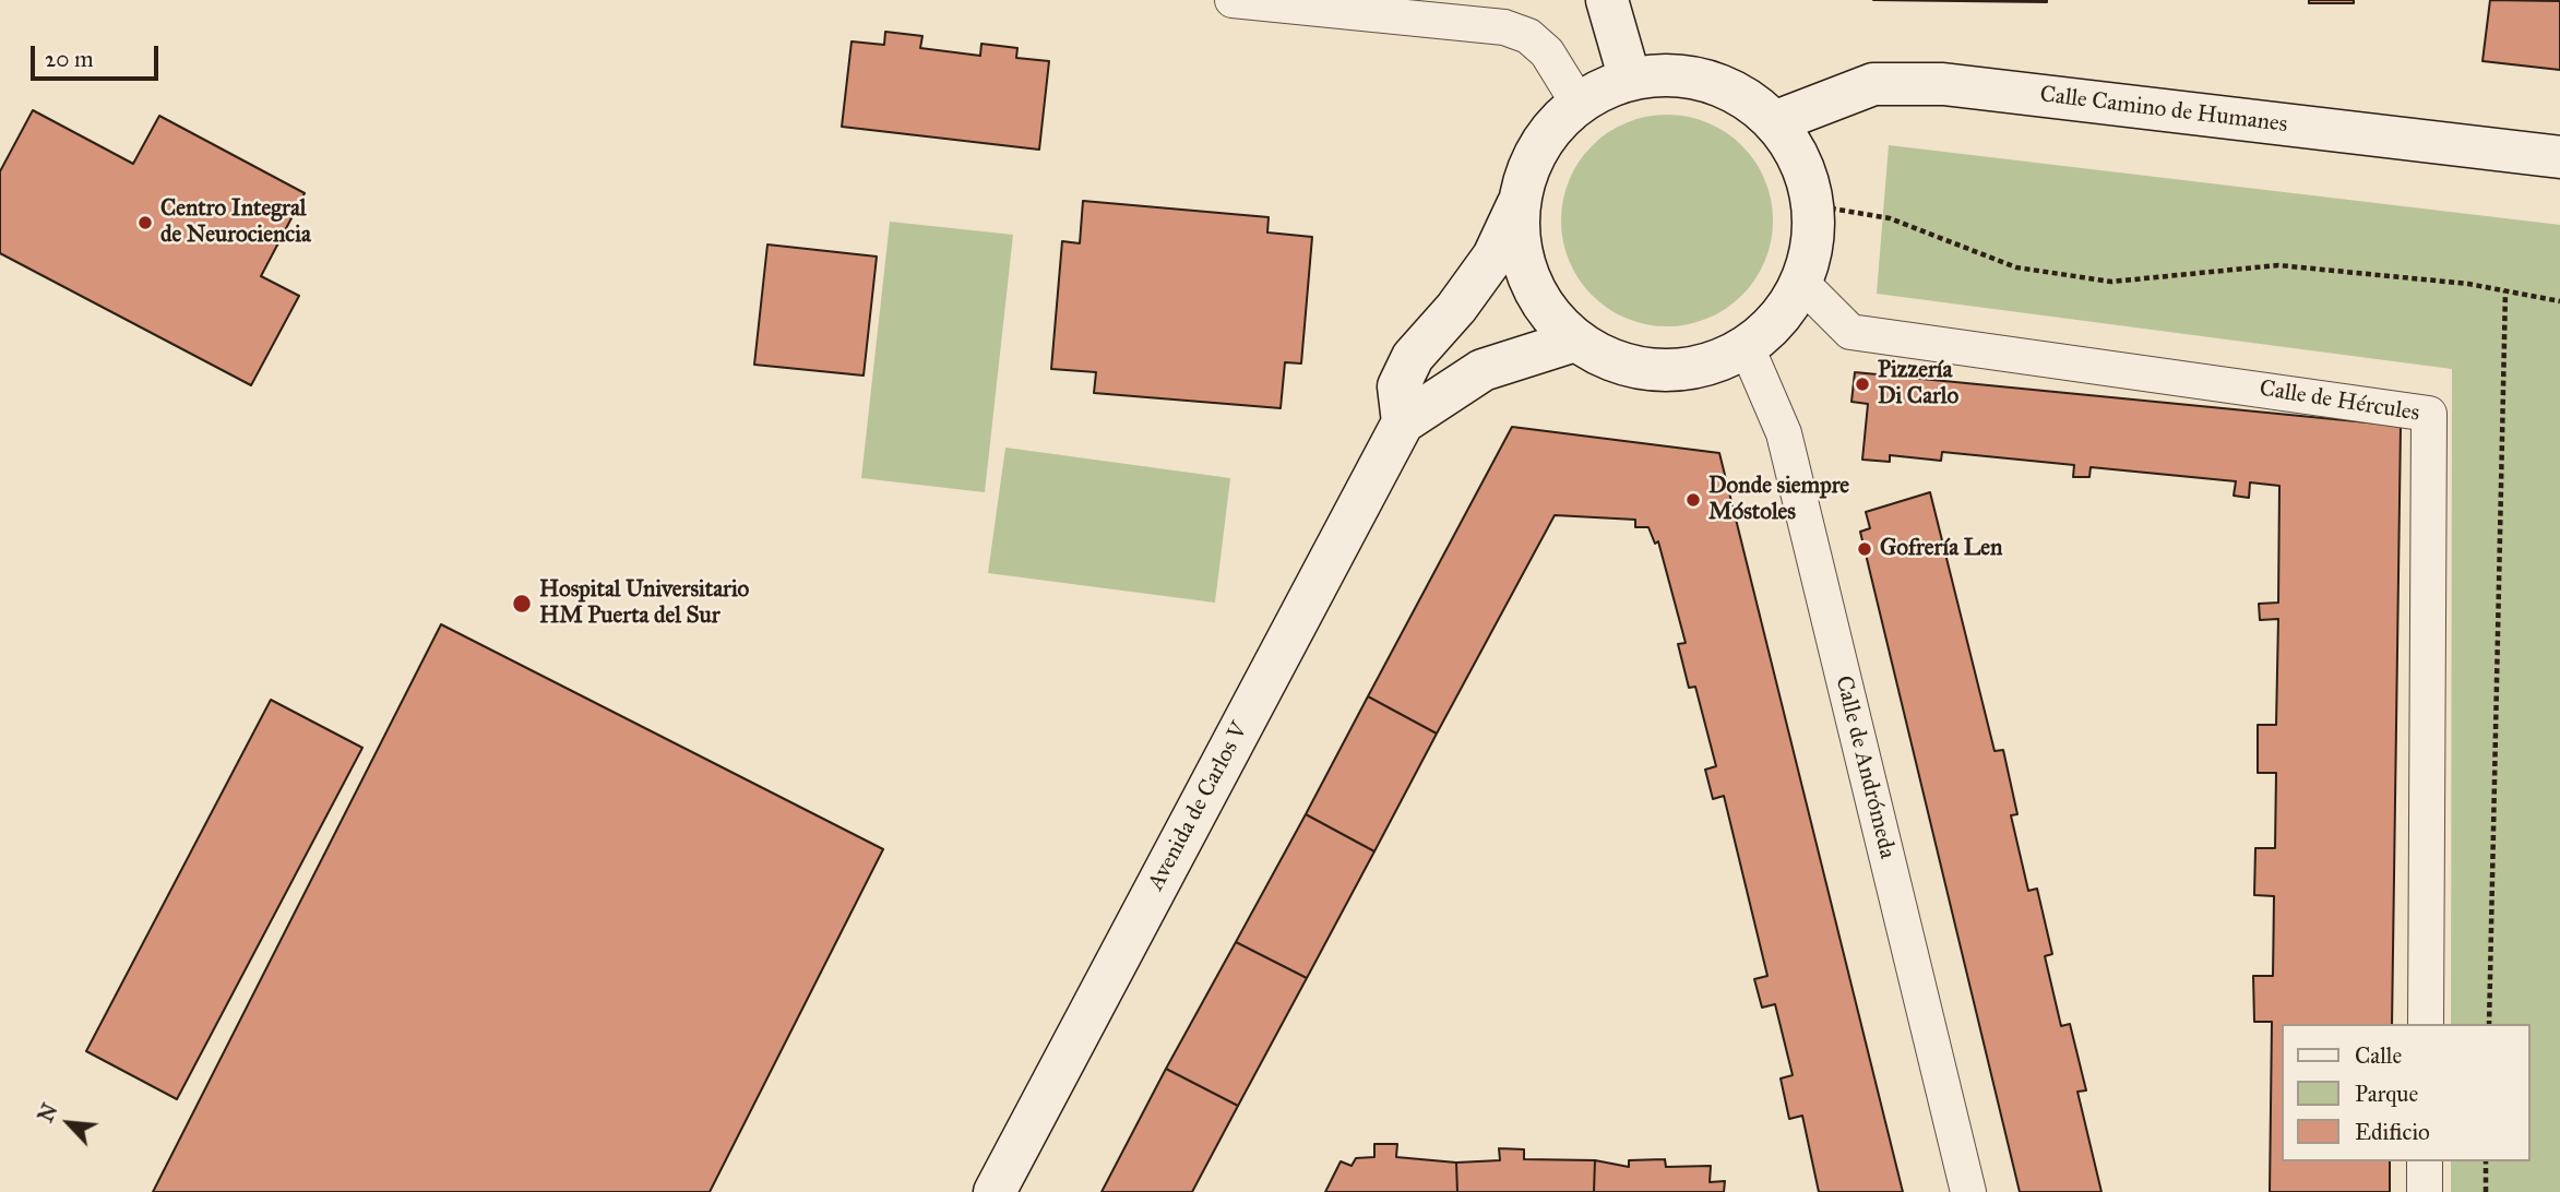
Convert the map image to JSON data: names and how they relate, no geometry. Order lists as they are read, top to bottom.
{
  "streets": {
    "street": [
      "Calle Camino de Humanes",
      "Calle de Hércules",
      "Calle de Andrómeda",
      "Avenida de Carlos V"
    ]
  },
  "places": [
    "Centro Integral de Neurociencia",
    "Pizzería Di Carlo",
    "Donde siempre Móstoles",
    "Gofrería Len",
    "Hospital Universitario HM Puerta del Sur"
  ],
  "legend": ["Calle", "Parque", "Edificio"],
  "scale_bar": "20 m",
  "north": "top left"
}
